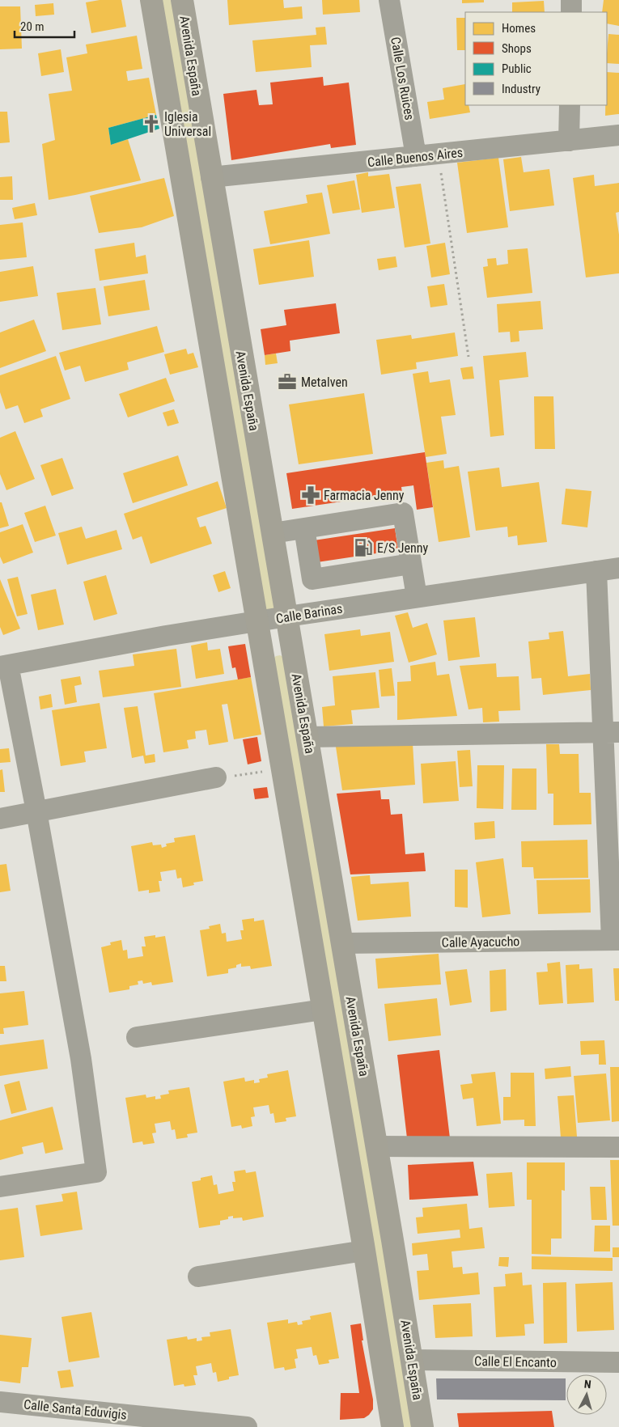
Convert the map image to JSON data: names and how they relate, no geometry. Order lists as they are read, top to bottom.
{
  "streets": {
    "main road": ["Avenida España"],
    "street": [
      "Calle Los Ruices",
      "Calle Buenos Aires",
      "Calle Barinas",
      "Calle Ayacucho",
      "Calle El Encanto",
      "Calle Santa Eduvigis"
    ]
  },
  "crossings": [
    ["Avenida España", "Calle Buenos Aires"],
    ["Avenida España", "Calle Barinas"],
    ["Avenida España", "Calle Ayacucho"],
    ["Avenida España", "Calle El Encanto"],
    ["Calle Los Ruices", "Calle Buenos Aires"]
  ],
  "places": {
    "church": ["Iglesia Universal"],
    "office": ["Metalven"],
    "pharmacy": ["Farmacia Jenny"],
    "fuel station": ["E/S Jenny"]
  },
  "legend": [
    "Homes",
    "Shops",
    "Public",
    "Industry"
  ],
  "scale_bar": "20 m",
  "north": "top"
}
